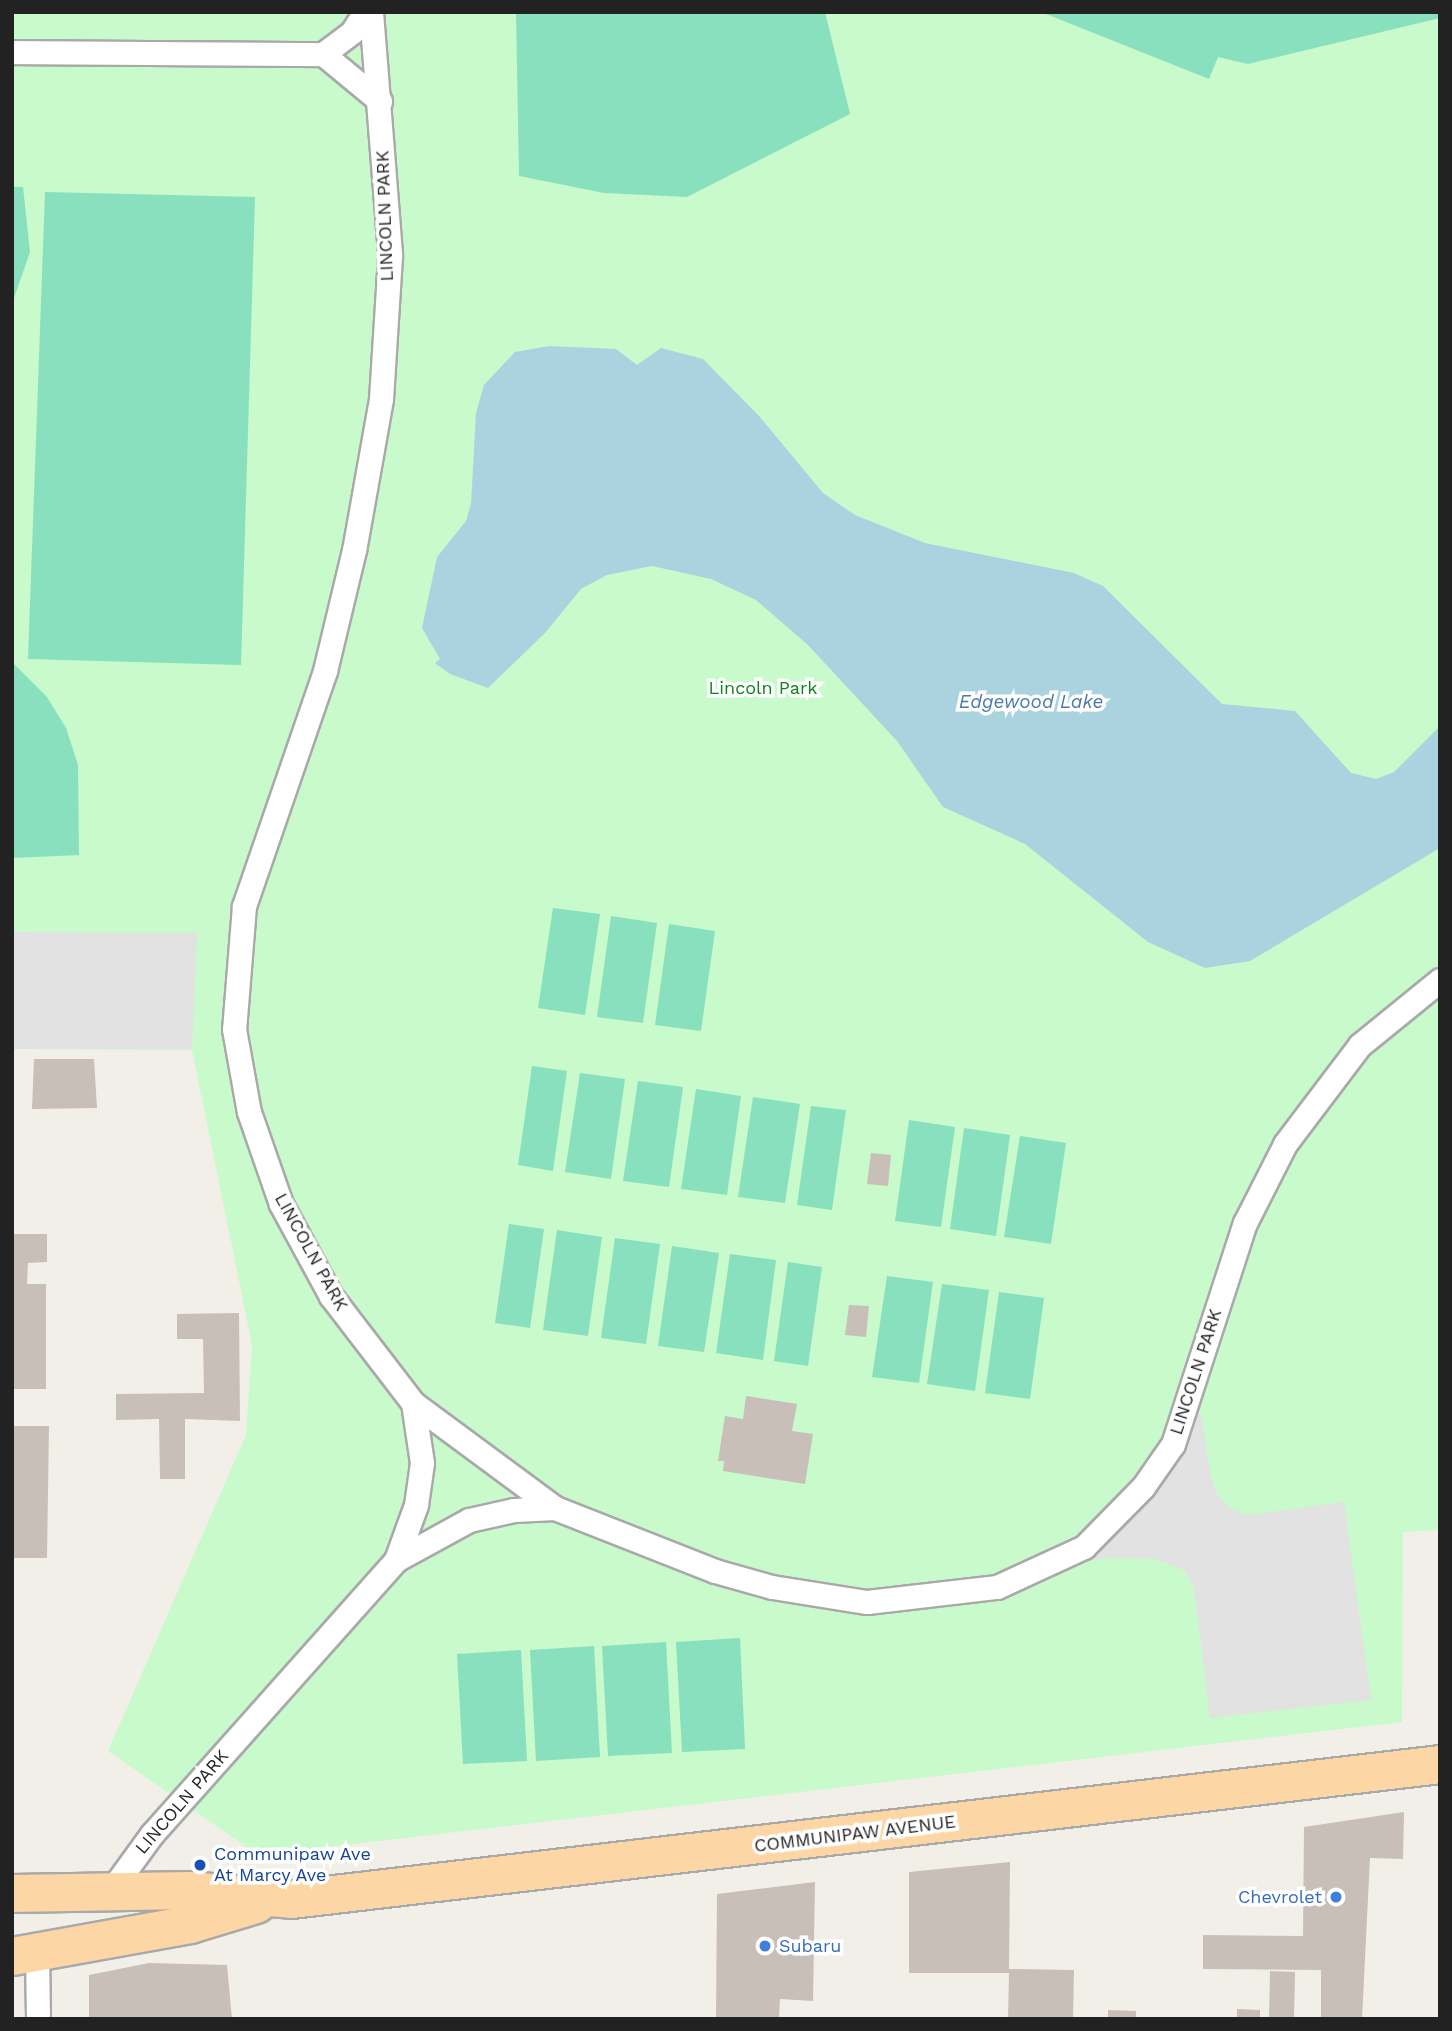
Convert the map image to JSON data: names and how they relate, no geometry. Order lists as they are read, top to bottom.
{
  "streets": {
    "main road": ["COMMUNIPAW AVENUE"],
    "street": ["LINCOLN PARK"]
  },
  "crossings": [
    ["LINCOLN PARK", "COMMUNIPAW AVENUE"]
  ],
  "water": ["Edgewood Lake"],
  "parks": ["Lincoln Park"],
  "places": ["Communipaw Ave At Marcy Ave", "Chevrolet", "Subaru"]
}
